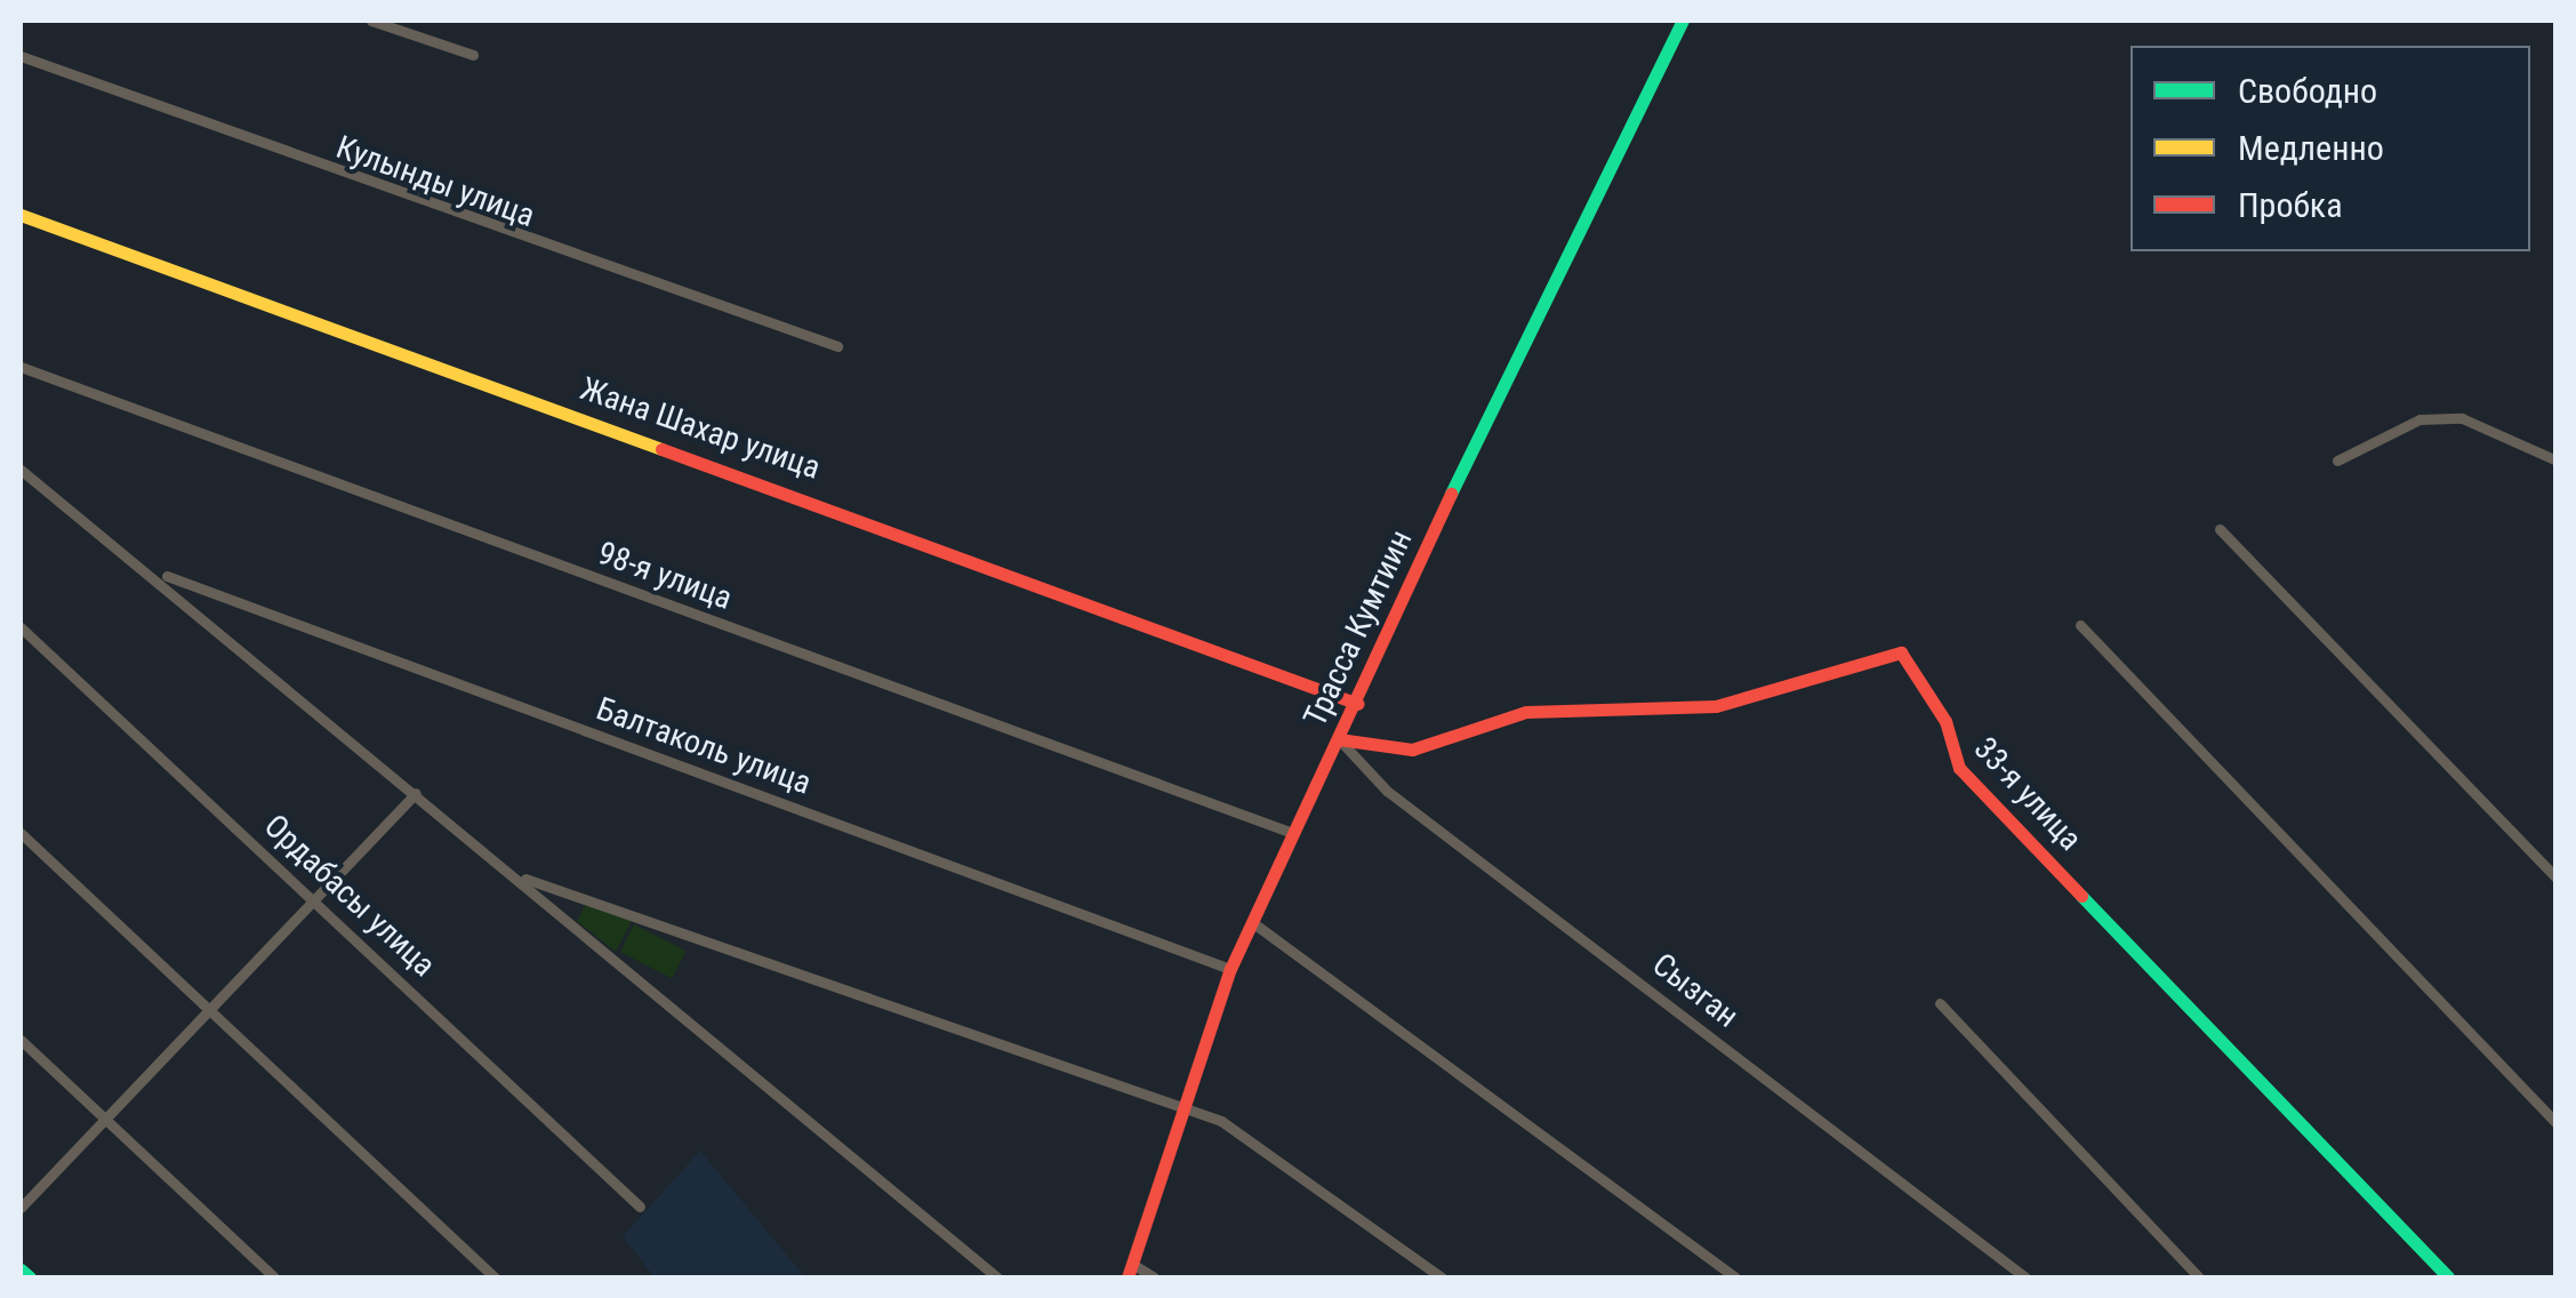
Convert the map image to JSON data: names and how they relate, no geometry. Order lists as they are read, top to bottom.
{
  "streets": {
    "street": [
      "Кулынды улица",
      "Жана Шахар улица",
      "98-я улица",
      "Трасса Кумтиин",
      "Балтаколь улица",
      "33-я улица",
      "Ордабасы улица",
      "Сызган"
    ]
  },
  "crossings": [
    ["Жана Шахар улица", "Трасса Кумтиин"],
    ["98-я улица", "Трасса Кумтиин"],
    ["Трасса Кумтиин", "Балтаколь улица"],
    ["Трасса Кумтиин", "33-я улица"],
    ["Трасса Кумтиин", "Сызган"],
    ["33-я улица", "Сызган"]
  ],
  "legend": ["Свободно", "Медленно", "Пробка"]
}
